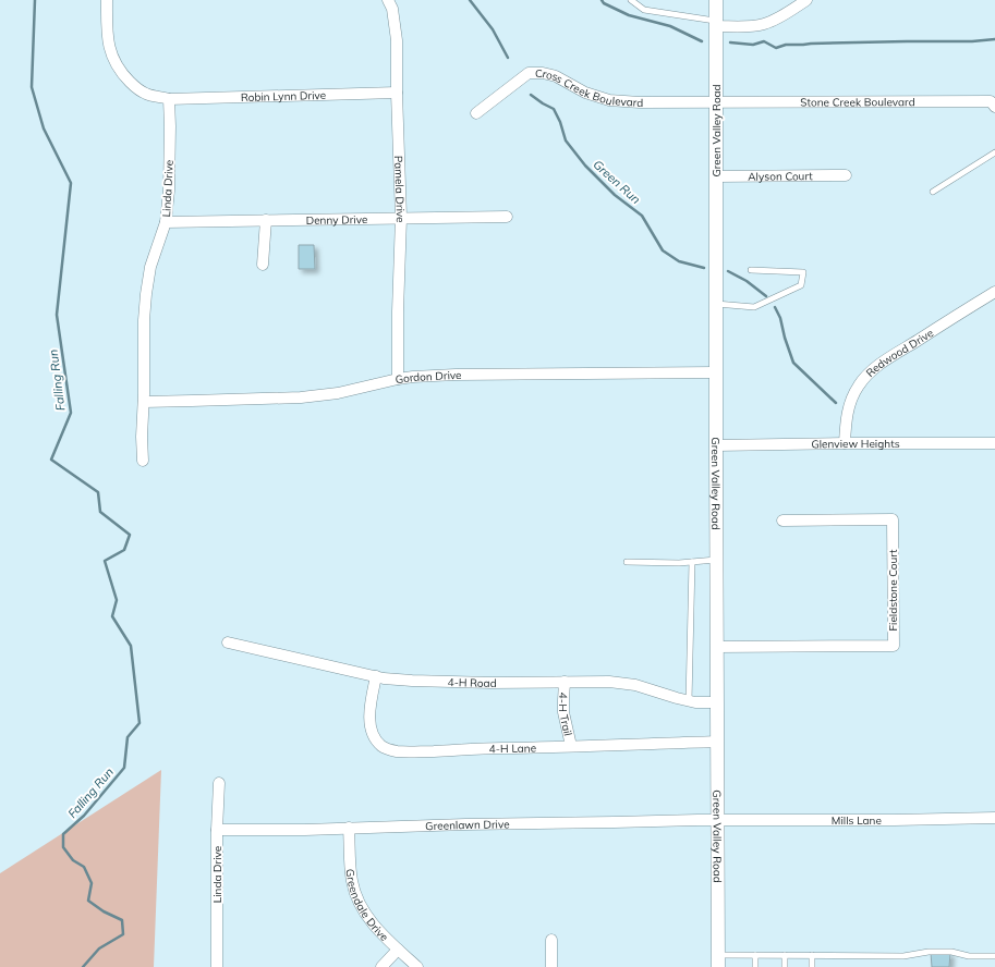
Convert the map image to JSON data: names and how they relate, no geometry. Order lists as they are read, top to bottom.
{
  "streets": {
    "street": [
      "Cross Creek Boulevard",
      "Robin Lynn Drive",
      "Stone Creek Boulevard",
      "Green Valley Road",
      "Alyson Court",
      "Linda Drive",
      "Pamela Drive",
      "Denny Drive",
      "Redwood Drive",
      "Gordon Drive",
      "Glenview Heights",
      "Fieldstone Court",
      "4-H Road",
      "4-H Trail",
      "4-H Lane",
      "Mills Lane",
      "Greenlawn Drive",
      "Greendale Drive"
    ]
  },
  "crossings": [
    ["Cross Creek Boulevard", "Stone Creek Boulevard"],
    ["Cross Creek Boulevard", "Green Valley Road"],
    ["Robin Lynn Drive", "Linda Drive"],
    ["Robin Lynn Drive", "Pamela Drive"],
    ["Stone Creek Boulevard", "Green Valley Road"],
    ["Green Valley Road", "Alyson Court"],
    ["Green Valley Road", "Gordon Drive"],
    ["Green Valley Road", "Glenview Heights"],
    ["Green Valley Road", "Fieldstone Court"],
    ["Green Valley Road", "4-H Road"],
    ["Green Valley Road", "4-H Lane"],
    ["Green Valley Road", "Mills Lane"],
    ["Green Valley Road", "Greenlawn Drive"],
    ["Linda Drive", "Denny Drive"],
    ["Linda Drive", "Gordon Drive"],
    ["Linda Drive", "Greenlawn Drive"],
    ["Pamela Drive", "Denny Drive"],
    ["Pamela Drive", "Gordon Drive"],
    ["Redwood Drive", "Glenview Heights"],
    ["4-H Road", "4-H Trail"],
    ["4-H Road", "4-H Lane"],
    ["4-H Trail", "4-H Lane"],
    ["Mills Lane", "Greenlawn Drive"],
    ["Greenlawn Drive", "Greendale Drive"]
  ],
  "water": ["Green Run", "Falling Run"]
}
